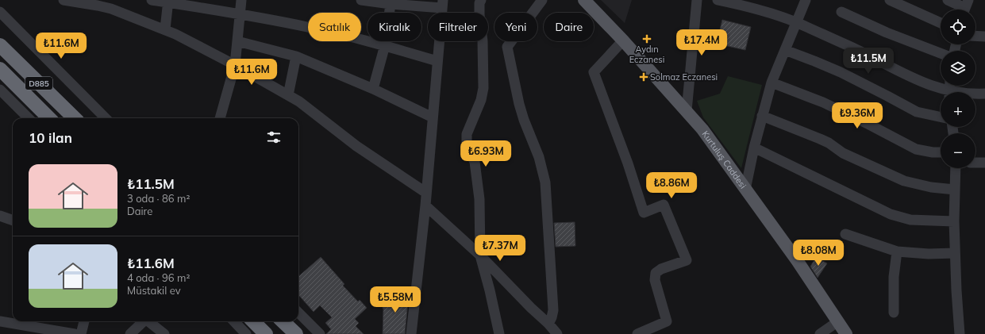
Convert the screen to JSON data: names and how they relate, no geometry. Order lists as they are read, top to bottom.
{
  "streets": {
    "highway": ["D885"],
    "main road": ["Kurtuluş Caddesi"]
  },
  "places": {
    "health": ["Aydın Eczanesi", "Solmaz Eczanesi"]
  },
  "page": {
    "map_buttons": ["+", "−"],
    "chip": [
      "Satılık",
      "Kiralık",
      "Filtreler",
      "Yeni",
      "Daire"
    ],
    "price": [
      "₺17.4M",
      "₺11.6M",
      "₺11.5M",
      "₺11.6M",
      "₺9.36M",
      "₺6.93M",
      "₺8.86M",
      "₺7.37M",
      "₺8.08M",
      "₺5.58M"
    ],
    "heading": "10 ilan",
    "list": [
      {
        "name": "₺11.5M",
        "note": "3 oda · 86 m² · Daire"
      },
      {
        "name": "₺11.6M",
        "note": "4 oda · 96 m² · Müstakil ev"
      }
    ]
  }
}
